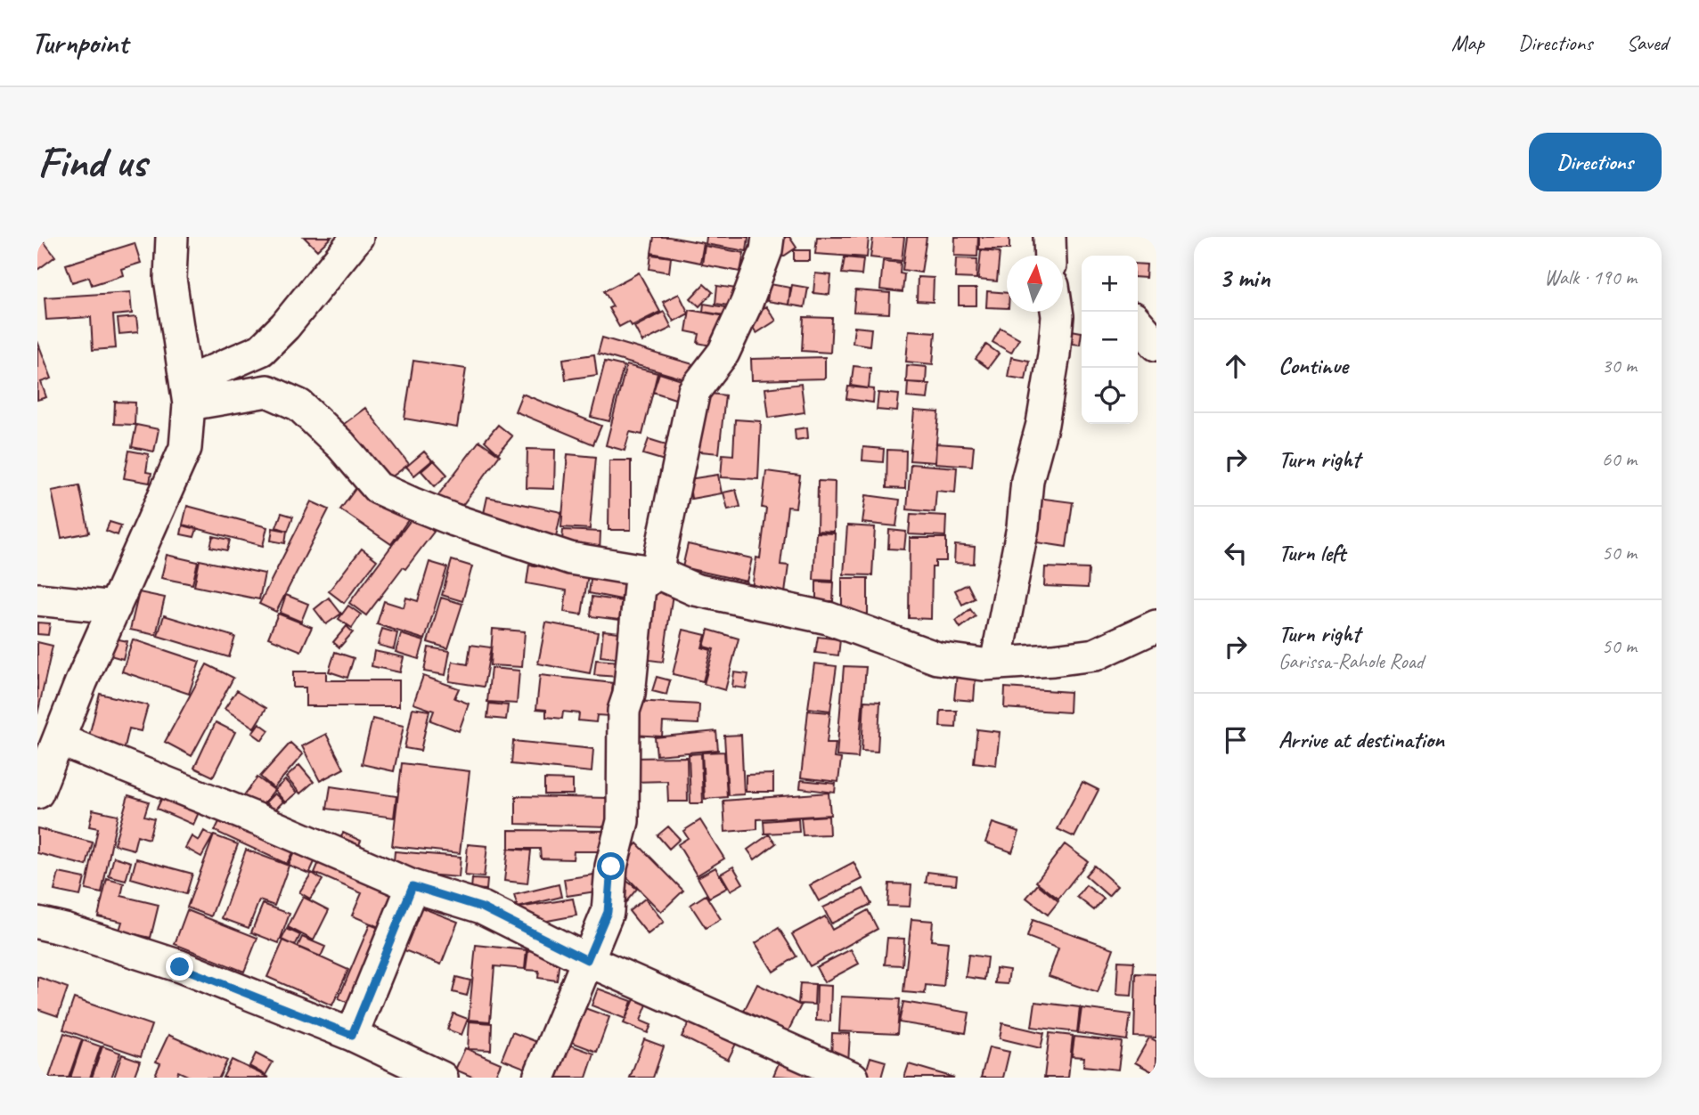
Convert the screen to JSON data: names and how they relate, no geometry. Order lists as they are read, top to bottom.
{
  "north": "top",
  "page": {
    "header": "Turnpoint",
    "nav": ["Map", "Directions", "Saved"],
    "buttons": "Directions",
    "title": "Find us",
    "heading": ["3 min", "Walk · 190 m"],
    "map_buttons": ["+", "−"],
    "list": [
      ["Continue", "30 m"],
      ["Turn right", "60 m"],
      ["Turn left", "50 m"],
      ["Turn right", "Garissa-Rahole Road", "50 m"],
      "Arrive at destination"
    ]
  }
}
